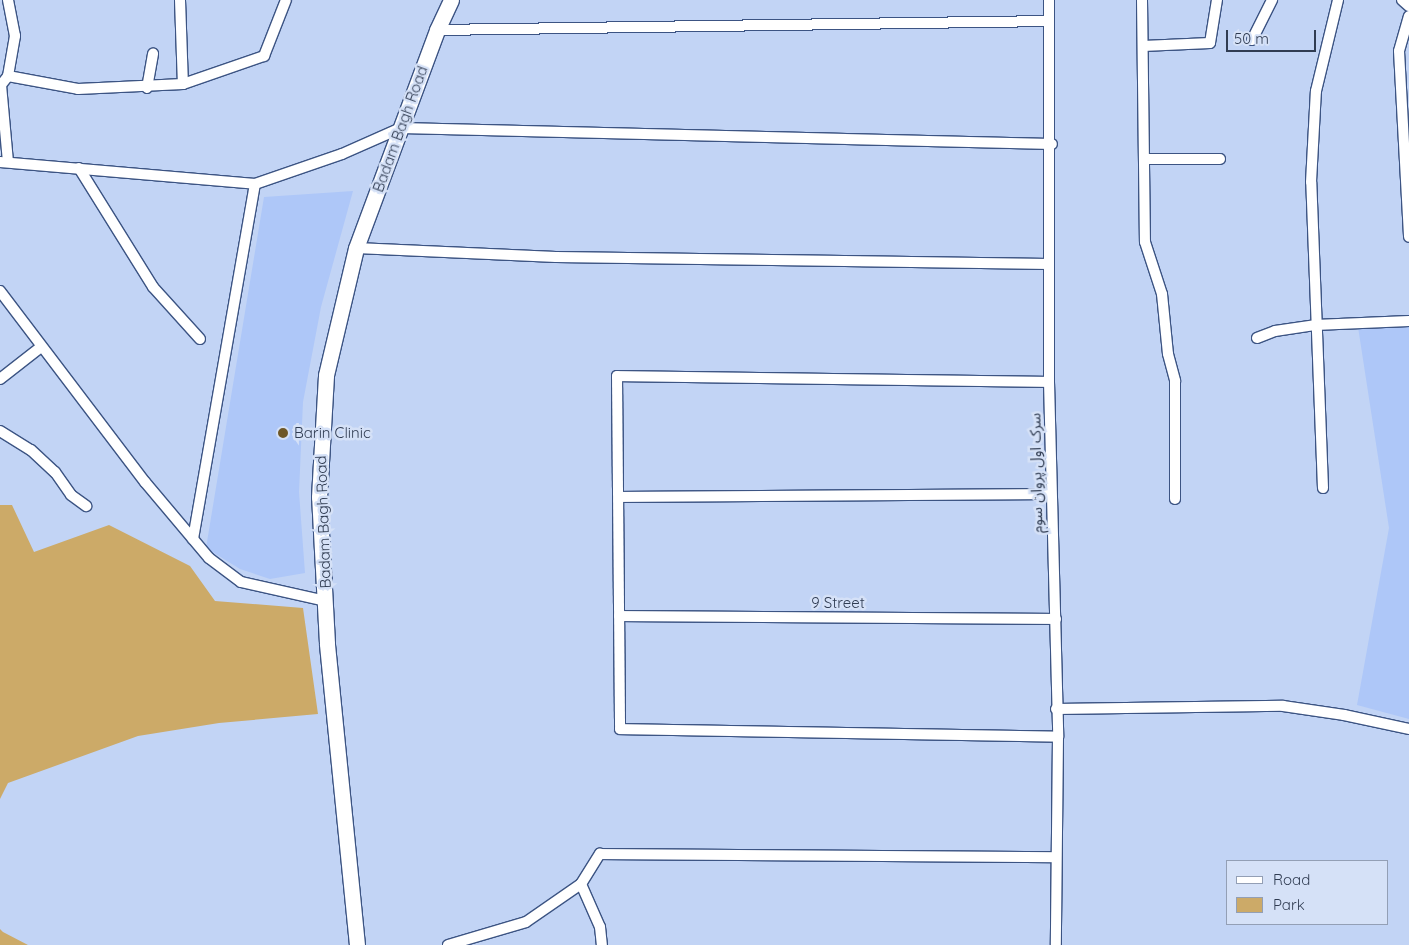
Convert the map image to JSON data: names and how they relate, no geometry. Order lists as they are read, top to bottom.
{
  "streets": {
    "main road": ["Badam Bagh Road"],
    "street": ["سرک اول پروان سوم", "9 Street"]
  },
  "crossings": [
    ["سرک اول پروان سوم", "9 Street"]
  ],
  "places": ["Barin Clinic"],
  "legend": ["Road", "Park"],
  "scale_bar": "50 m"
}
